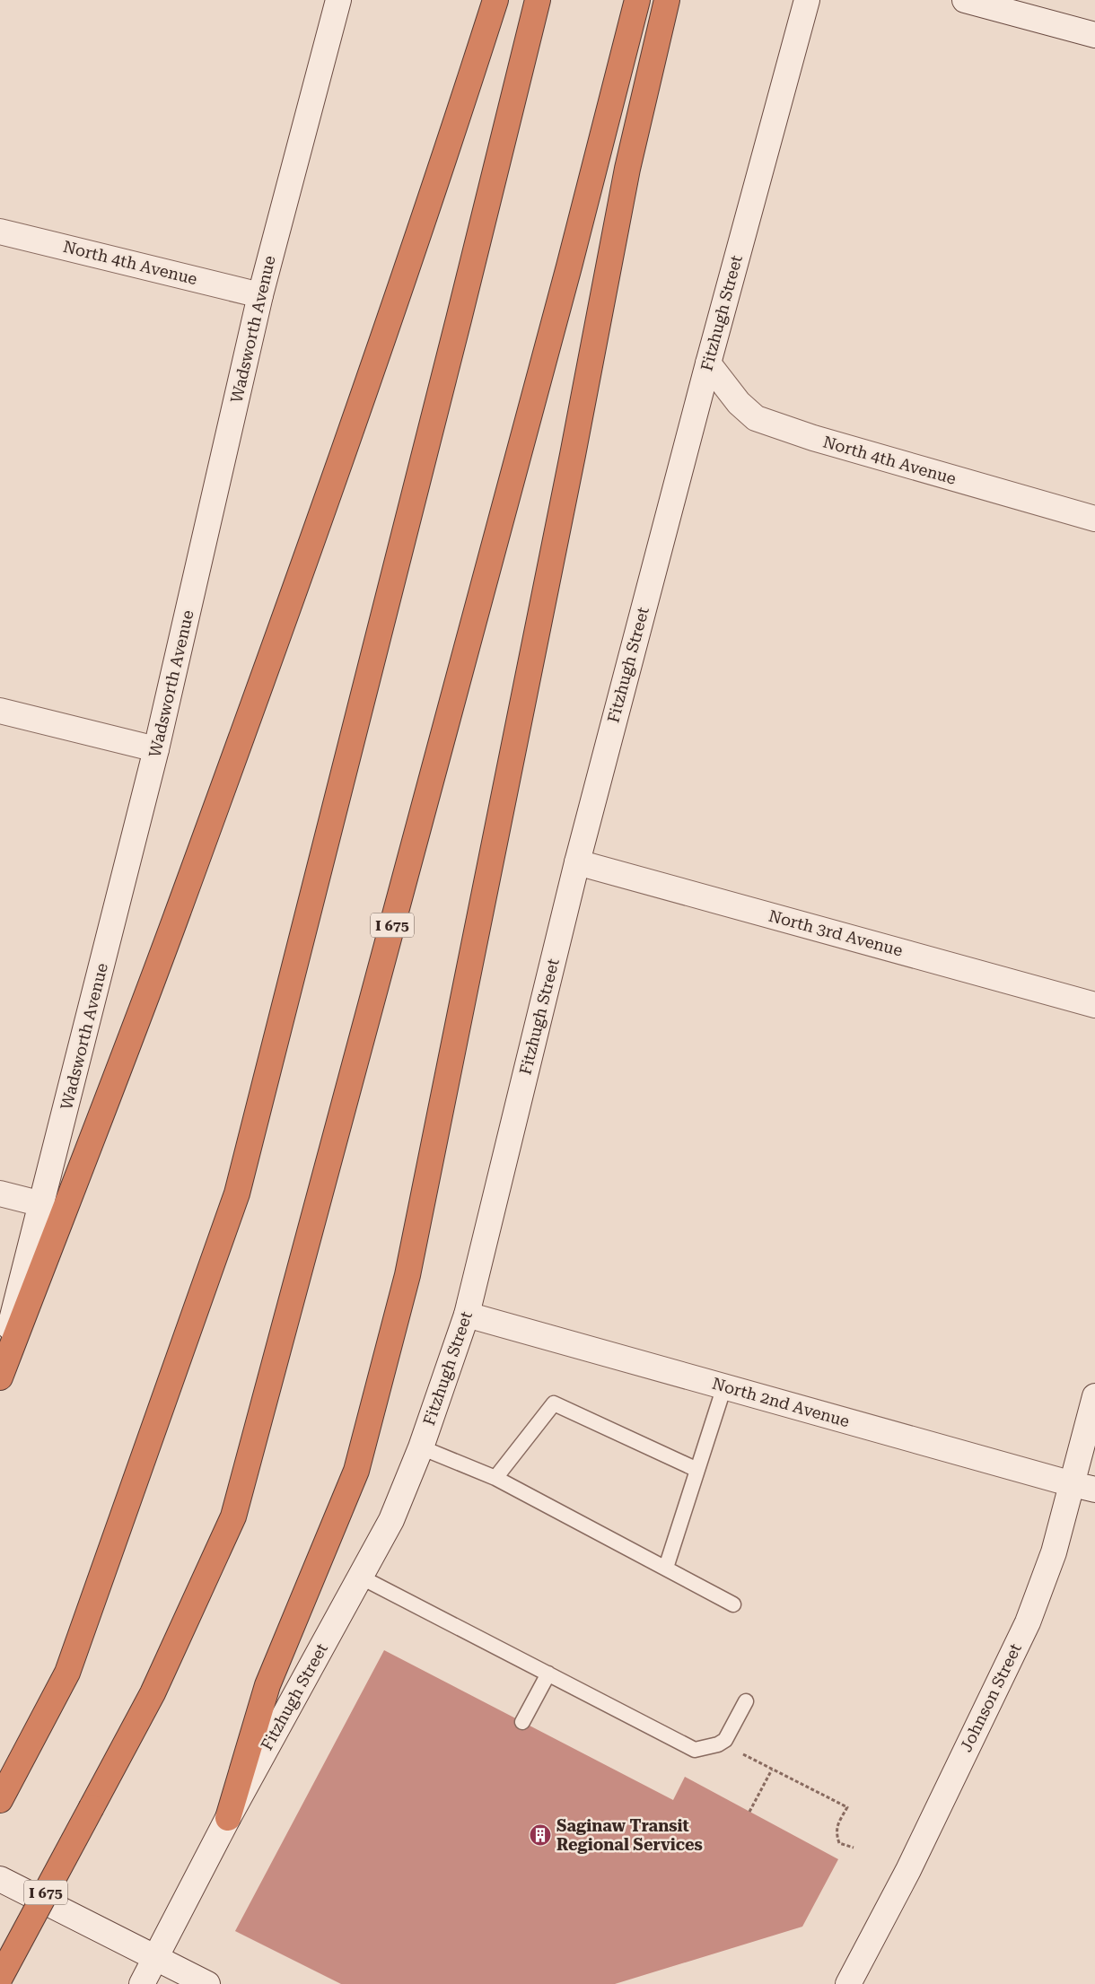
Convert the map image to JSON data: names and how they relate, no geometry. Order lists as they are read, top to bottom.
{
  "streets": {
    "highway": ["I 675"],
    "street": [
      "North 4th Avenue",
      "Fitzhugh Street",
      "Wadsworth Avenue",
      "North 3rd Avenue",
      "North 2nd Avenue",
      "Johnson Street"
    ]
  },
  "crossings": [
    ["North 4th Avenue", "Fitzhugh Street"],
    ["North 4th Avenue", "Wadsworth Avenue"],
    ["Fitzhugh Street", "North 3rd Avenue"],
    ["Fitzhugh Street", "North 2nd Avenue"],
    ["North 2nd Avenue", "Johnson Street"]
  ],
  "places": {
    "building": ["Saginaw Transit Regional Services"]
  }
}
